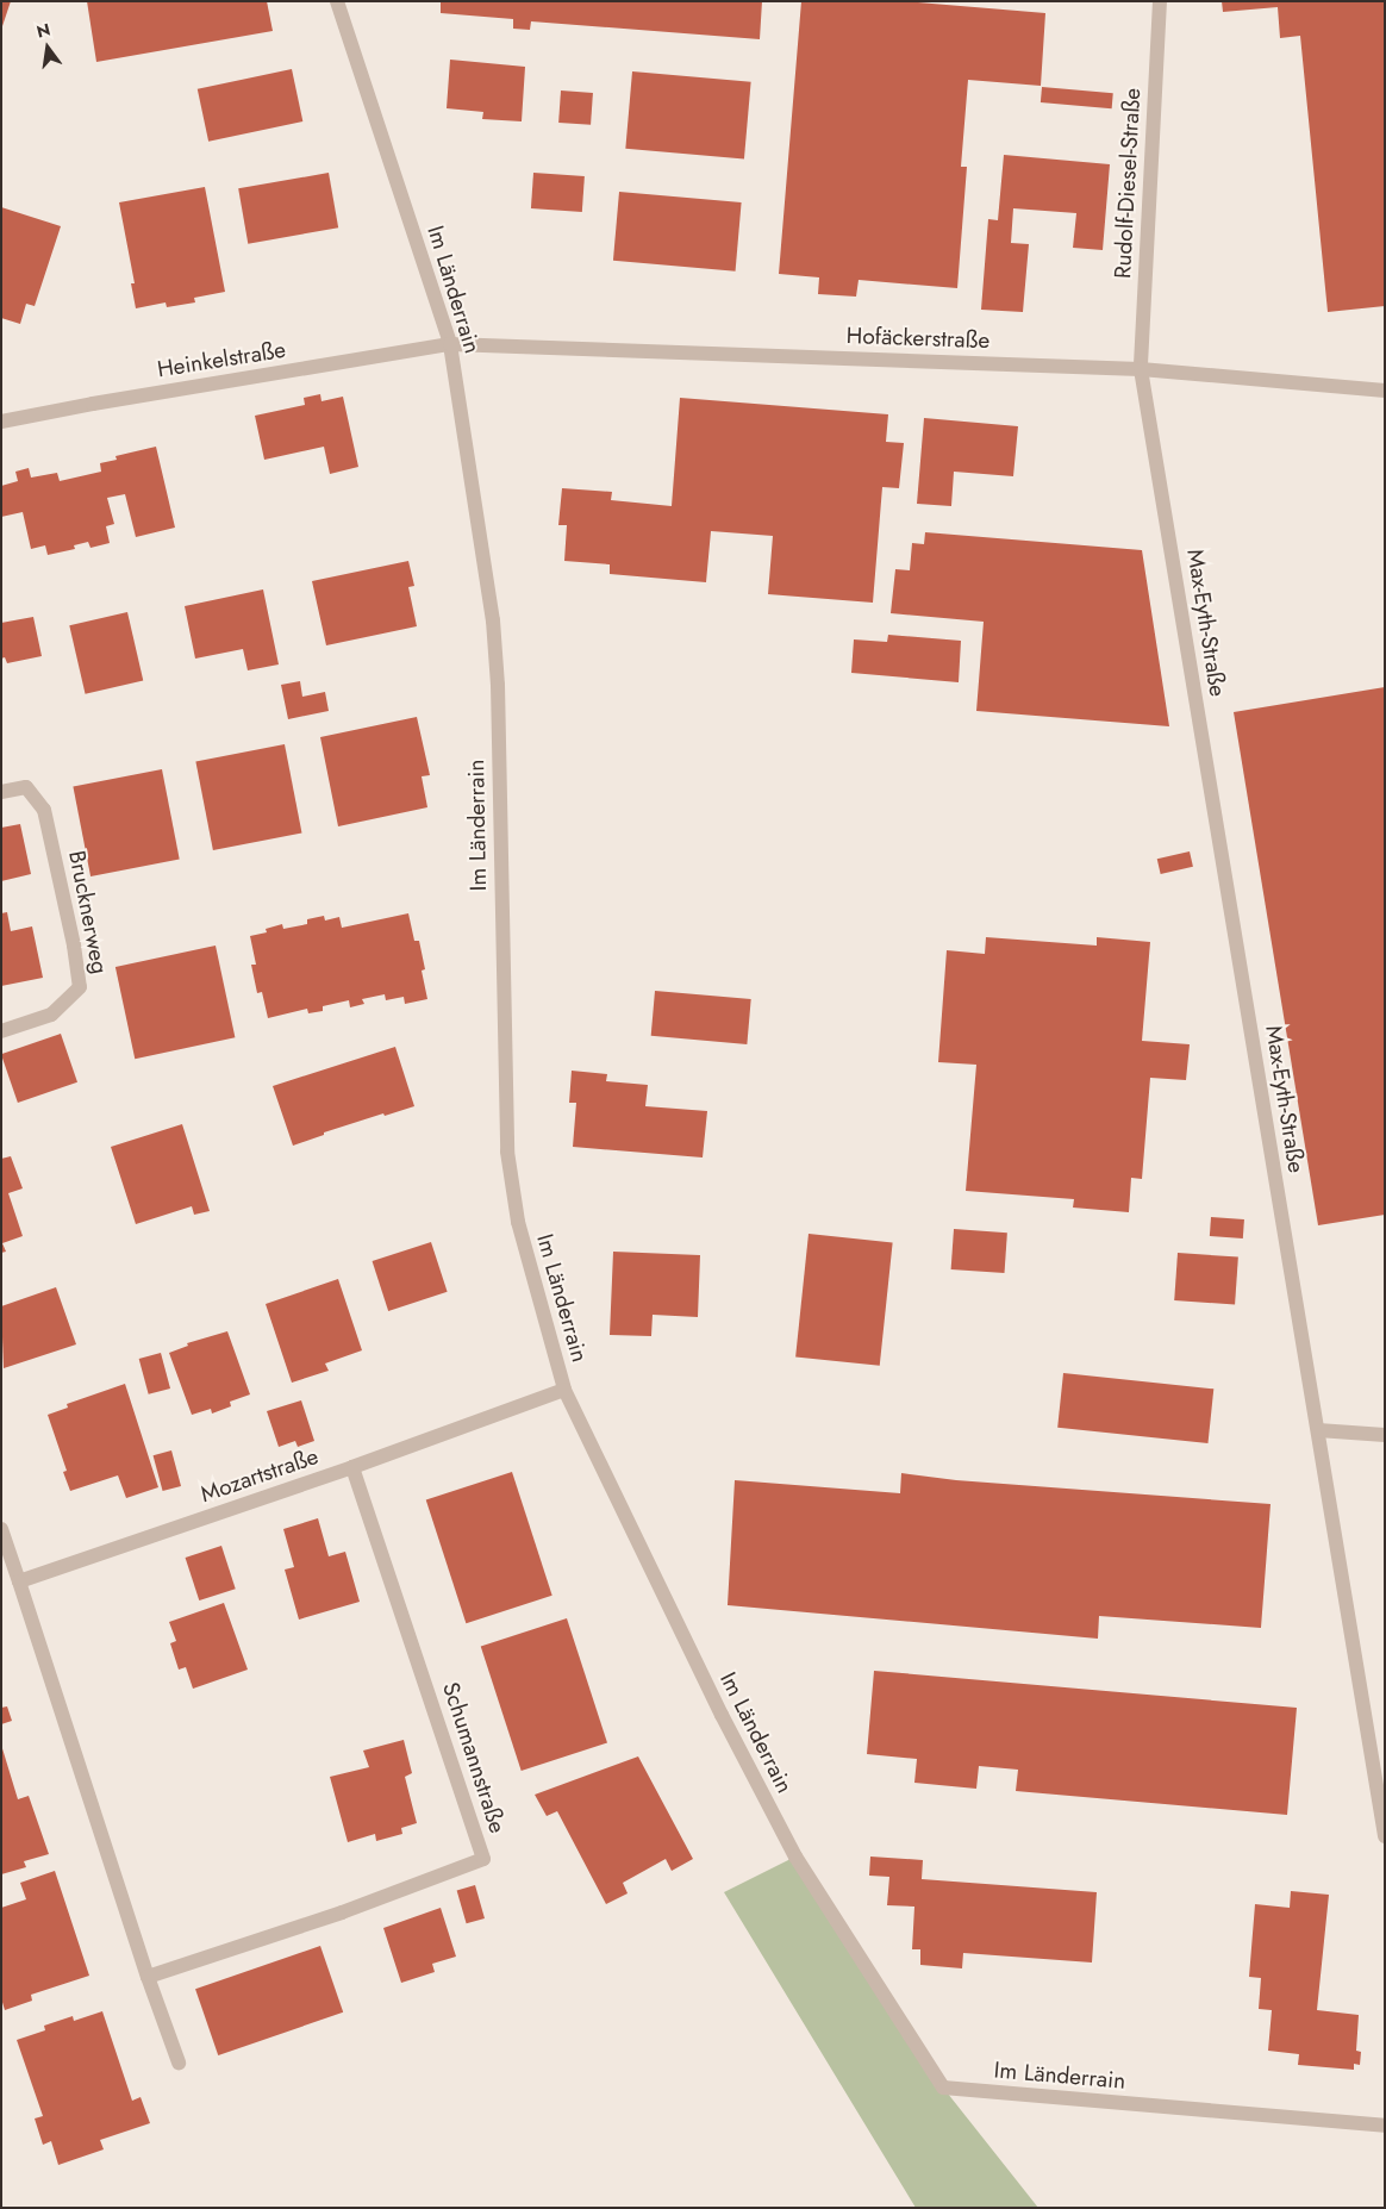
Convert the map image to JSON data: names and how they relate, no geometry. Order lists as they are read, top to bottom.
{
  "streets": {
    "street": [
      "Rudolf-Diesel-Straße",
      "Im Länderrain",
      "Hofäckerstraße",
      "Heinkelstraße",
      "Max-Eyth-Straße",
      "Brucknerweg",
      "Mozartstraße",
      "Schumannstraße"
    ]
  },
  "crossings": [
    ["Rudolf-Diesel-Straße", "Hofäckerstraße"],
    ["Rudolf-Diesel-Straße", "Max-Eyth-Straße"],
    ["Im Länderrain", "Hofäckerstraße"],
    ["Im Länderrain", "Heinkelstraße"],
    ["Im Länderrain", "Mozartstraße"],
    ["Hofäckerstraße", "Heinkelstraße"],
    ["Hofäckerstraße", "Max-Eyth-Straße"],
    ["Mozartstraße", "Schumannstraße"]
  ],
  "north": "top"
}
